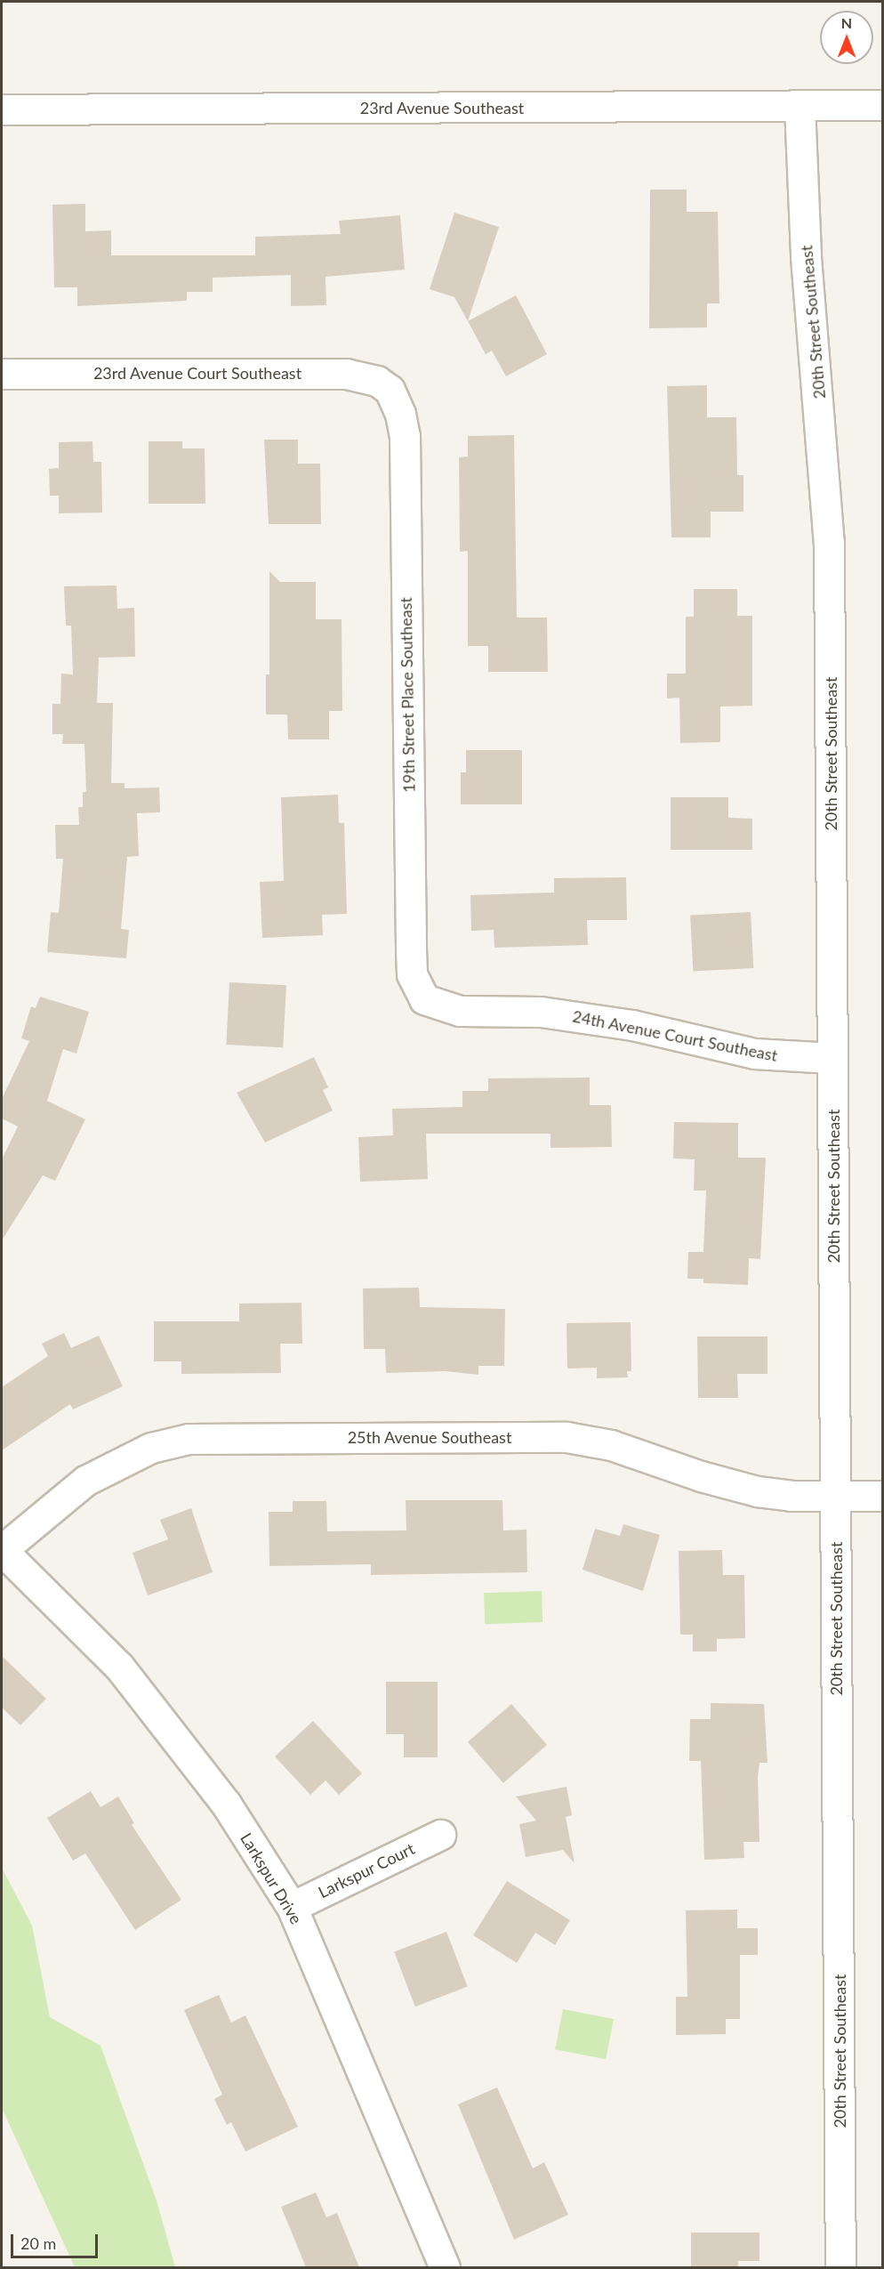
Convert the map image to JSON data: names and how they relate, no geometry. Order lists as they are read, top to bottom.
{
  "streets": {
    "street": [
      "23rd Avenue Southeast",
      "20th Street Southeast",
      "23rd Avenue Court Southeast",
      "19th Street Place Southeast",
      "24th Avenue Court Southeast",
      "25th Avenue Southeast",
      "Larkspur Court",
      "Larkspur Drive"
    ]
  },
  "crossings": [
    ["23rd Avenue Southeast", "20th Street Southeast"],
    ["20th Street Southeast", "24th Avenue Court Southeast"],
    ["20th Street Southeast", "25th Avenue Southeast"],
    ["23rd Avenue Court Southeast", "19th Street Place Southeast"],
    ["19th Street Place Southeast", "24th Avenue Court Southeast"],
    ["25th Avenue Southeast", "Larkspur Drive"],
    ["Larkspur Court", "Larkspur Drive"]
  ],
  "scale_bar": "20 m",
  "north": "top"
}
